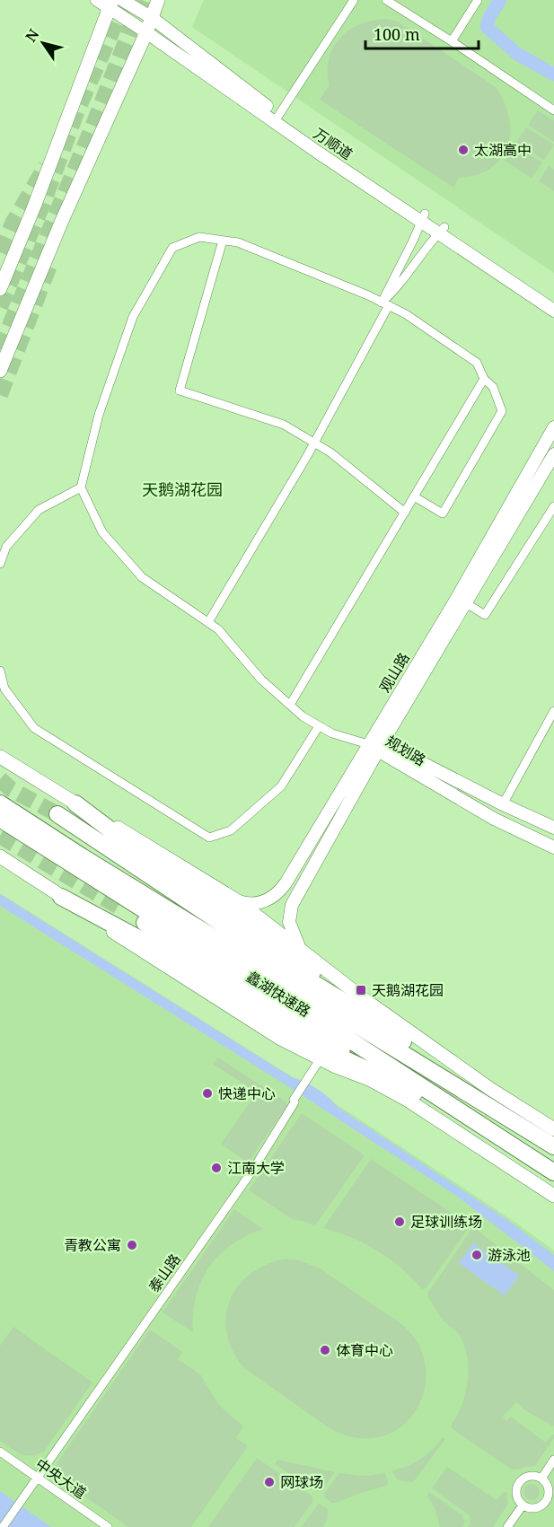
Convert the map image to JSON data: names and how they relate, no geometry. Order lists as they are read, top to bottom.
{
  "streets": {
    "highway": ["蠡湖快速路"],
    "street": [
      "万顺道",
      "观山路",
      "规划路",
      "泰山路",
      "中央大道"
    ]
  },
  "crossings": [
    ["观山路", "规划路"],
    ["泰山路", "中央大道"]
  ],
  "districts": ["天鹅湖花园"],
  "places": {
    "other": [
      "太湖高中",
      "快递中心",
      "江南大学",
      "足球训练场",
      "青教公寓",
      "游泳池",
      "体育中心",
      "网球场"
    ],
    "transit": ["天鹅湖花园"]
  },
  "scale_bar": "100 m",
  "north": "top left"
}
